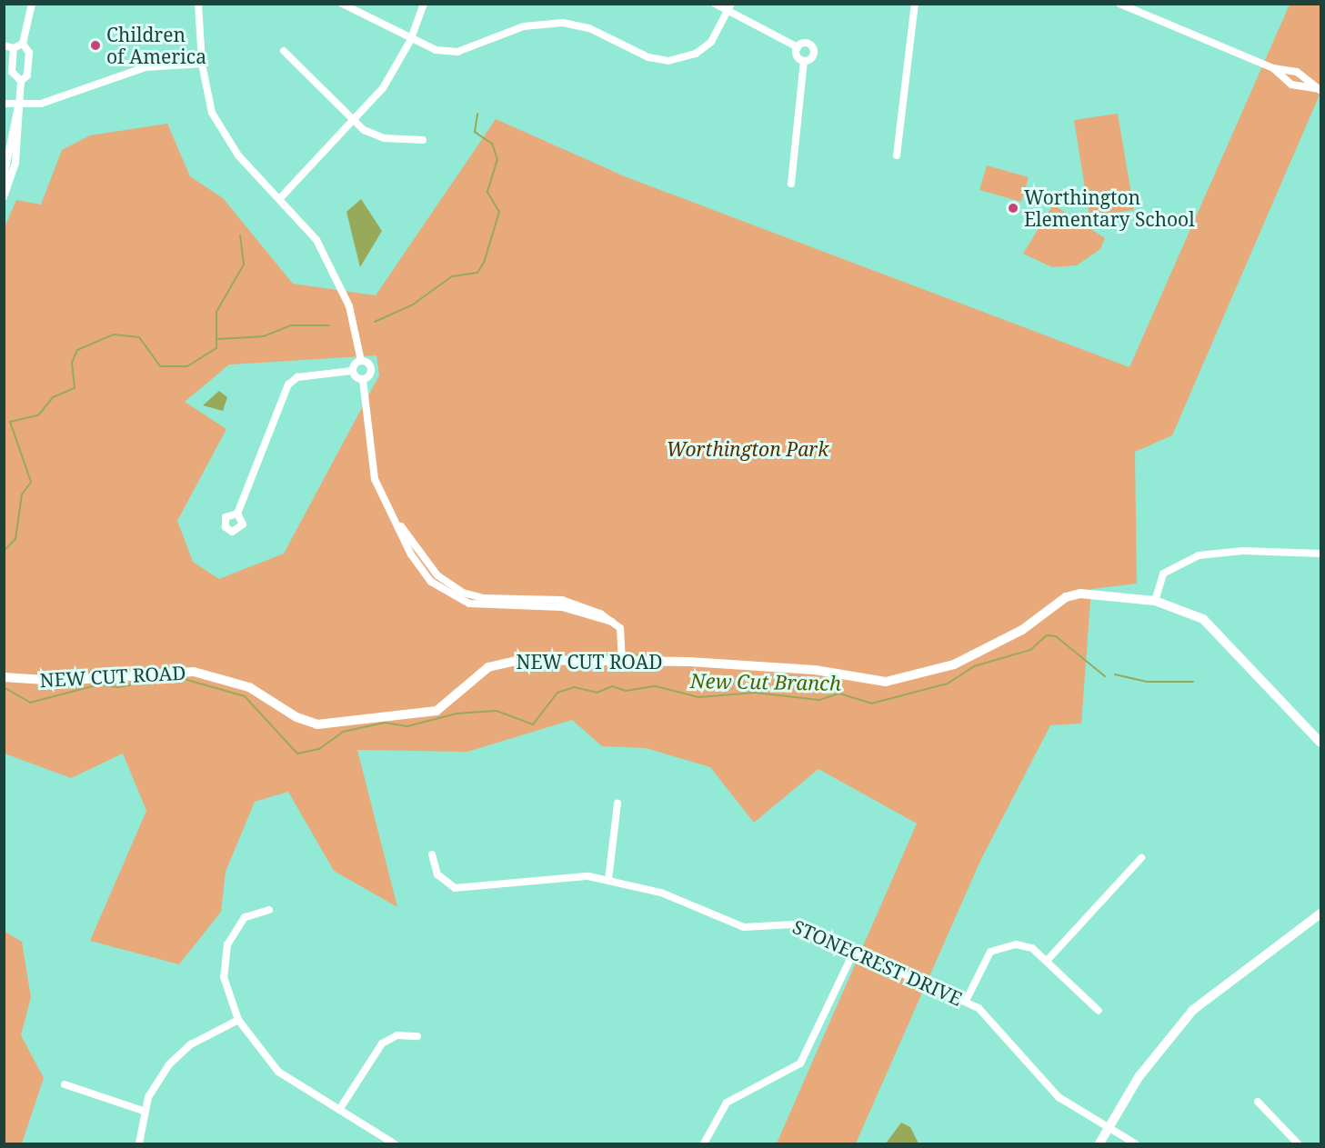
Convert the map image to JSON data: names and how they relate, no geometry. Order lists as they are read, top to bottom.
{
  "streets": {
    "street": ["NEW CUT ROAD", "STONECREST DRIVE"]
  },
  "water": ["New Cut Branch"],
  "parks": ["Worthington Park"],
  "places": ["Children of America", "Worthington Elementary School"]
}
